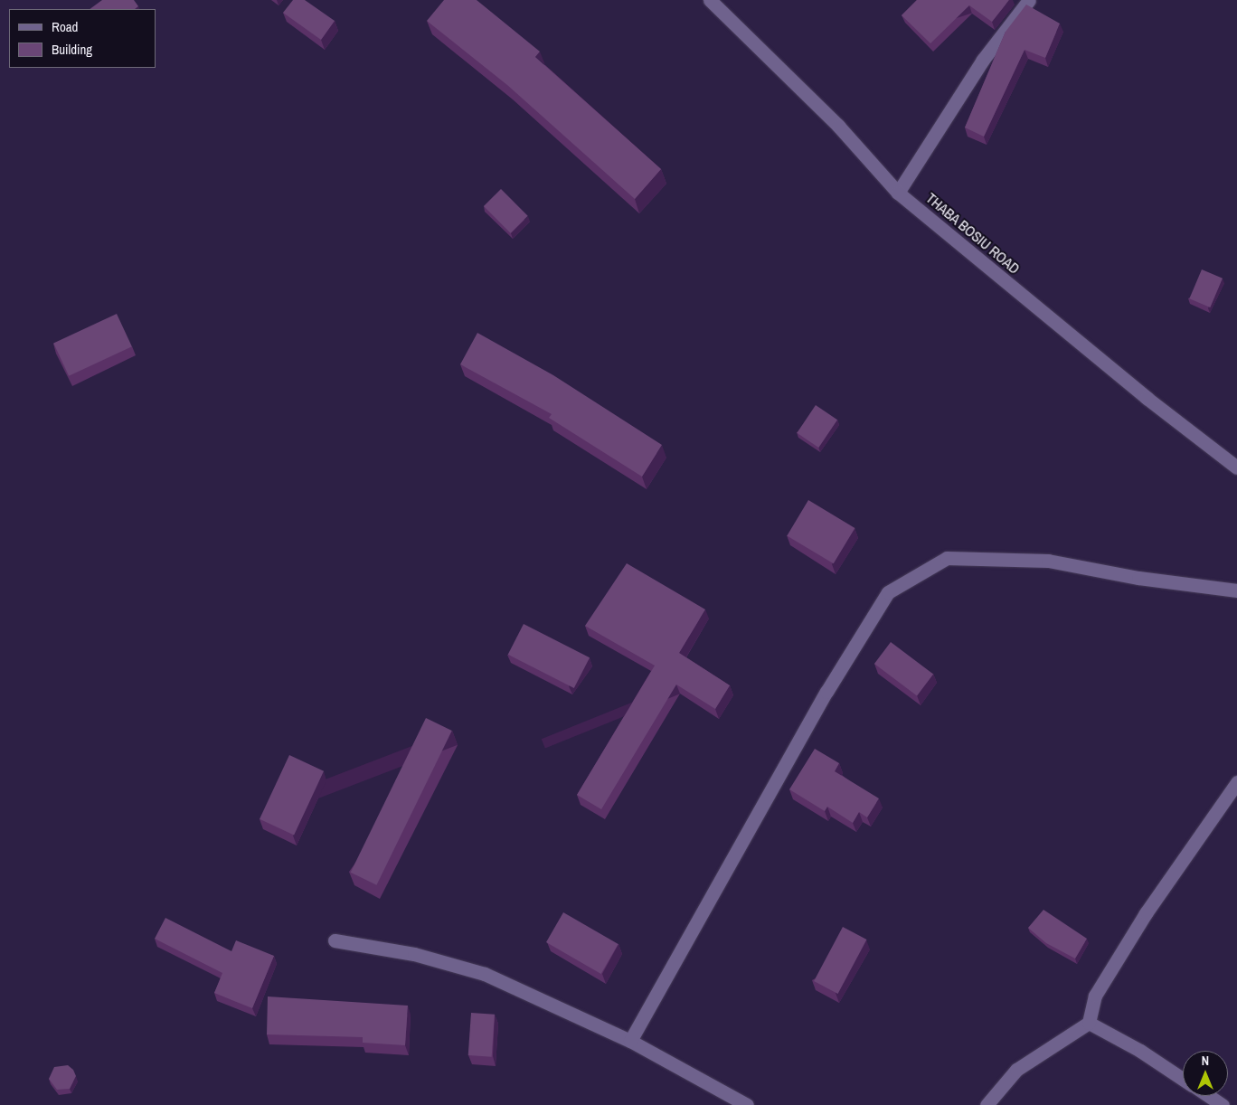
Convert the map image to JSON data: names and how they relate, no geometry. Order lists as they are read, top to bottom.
{
  "streets": {
    "street": ["THABA BOSIU ROAD"]
  },
  "legend": ["Road", "Building"],
  "north": "top"
}
